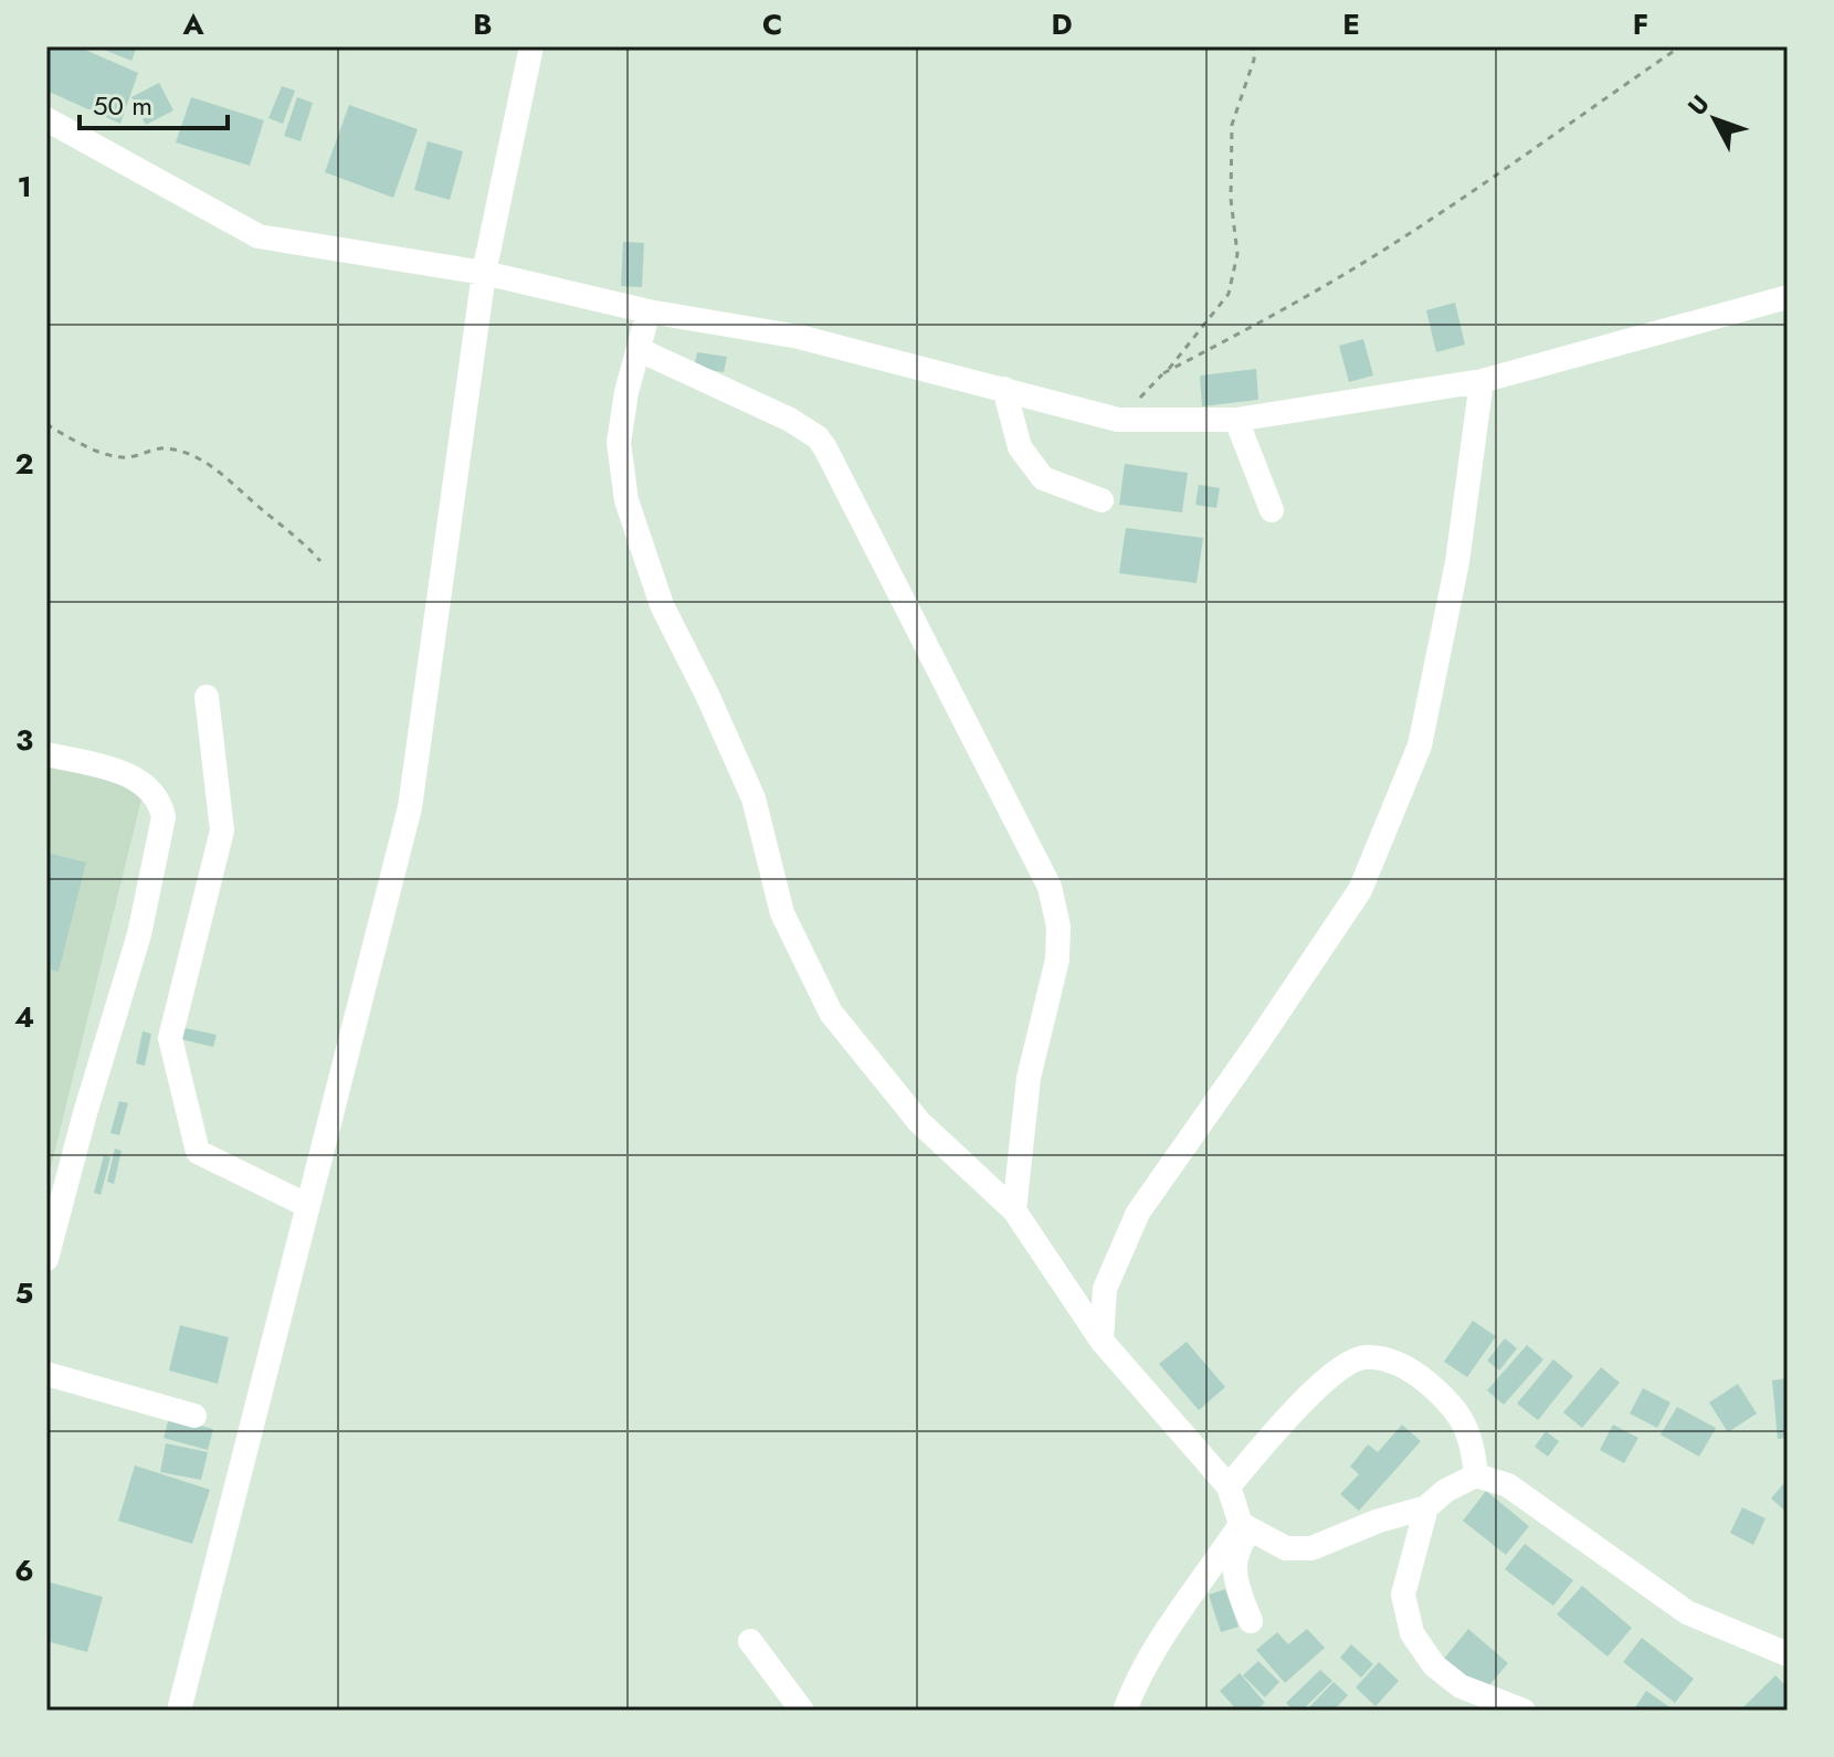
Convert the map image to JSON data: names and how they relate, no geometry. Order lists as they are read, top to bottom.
{
  "scale_bar": "50 m",
  "north": "top left",
  "grid": {
    "columns": [
      "A",
      "B",
      "C",
      "D",
      "E",
      "F"
    ],
    "rows": [
      "1",
      "2",
      "3",
      "4",
      "5",
      "6"
    ]
  }
}
